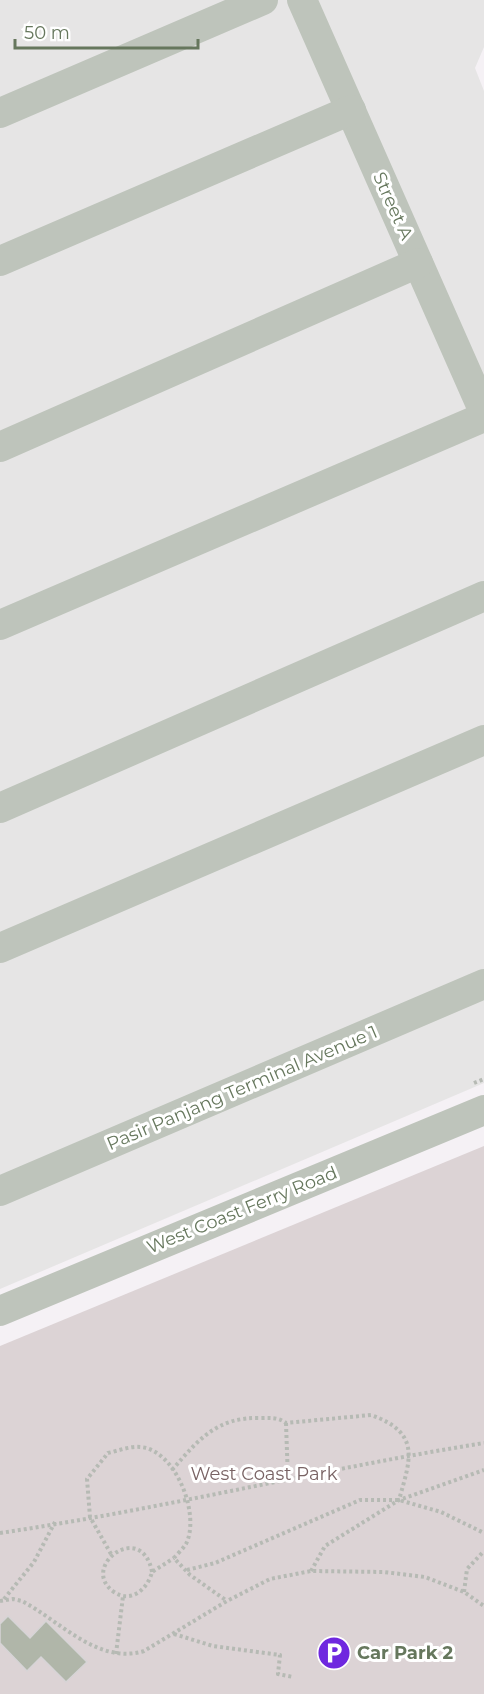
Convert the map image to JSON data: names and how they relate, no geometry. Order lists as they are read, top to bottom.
{
  "streets": {
    "street": ["Street A", "Pasir Panjang Terminal Avenue 1", "West Coast Ferry Road"]
  },
  "parks": ["West Coast Park"],
  "places": {
    "parking": ["Car Park 2"]
  },
  "scale_bar": "50 m"
}
